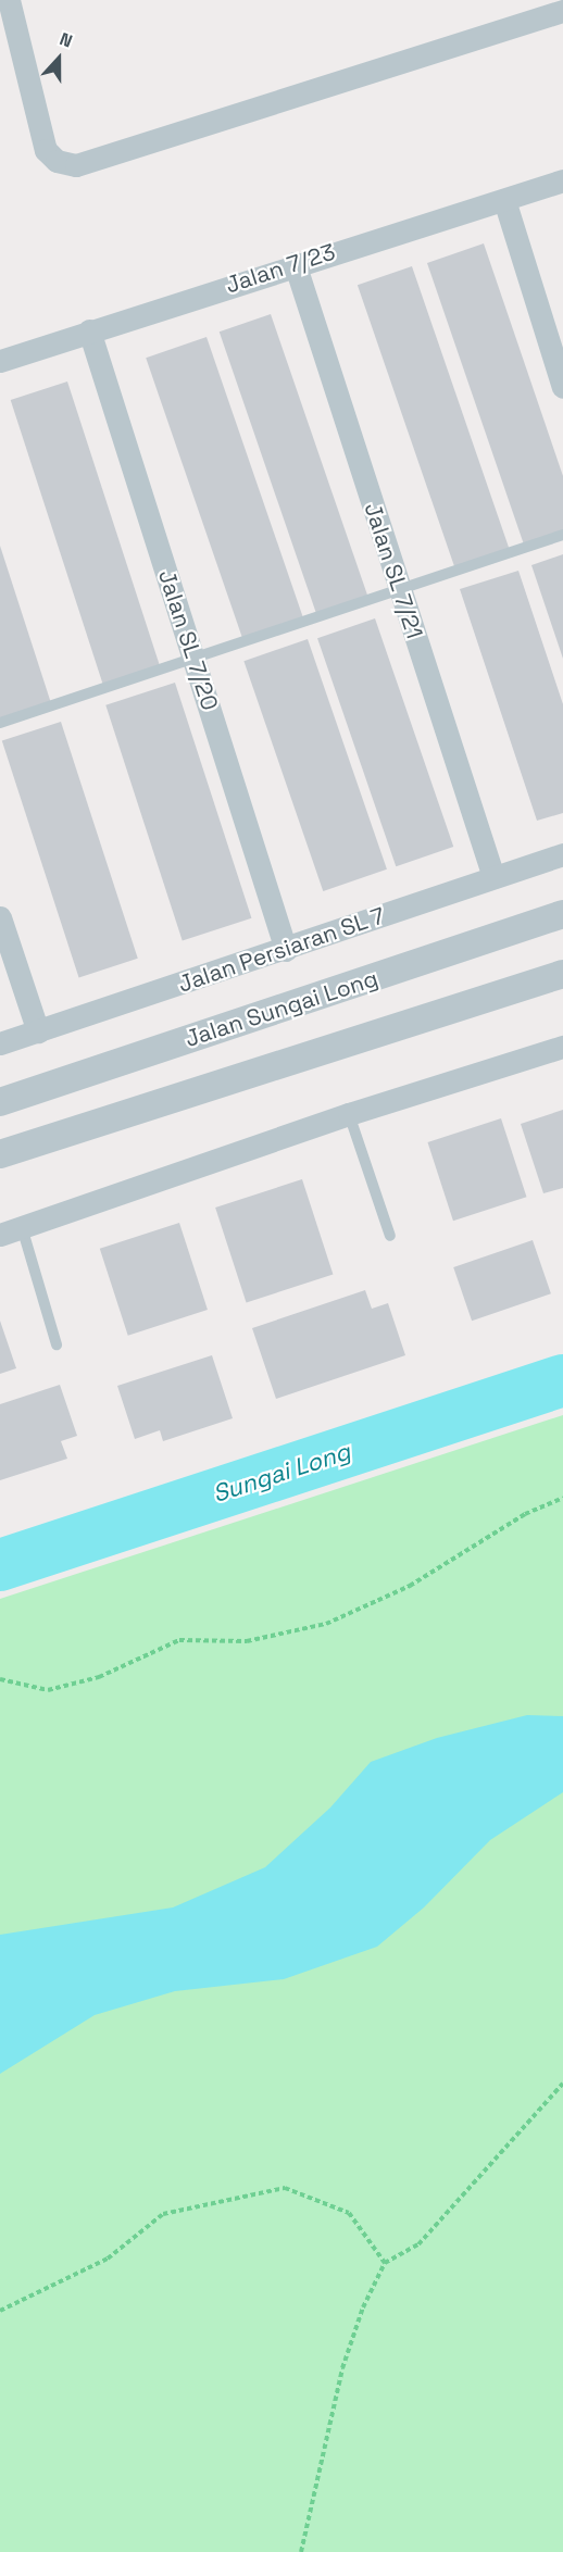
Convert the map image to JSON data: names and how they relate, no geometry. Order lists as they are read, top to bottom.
{
  "streets": {
    "street": [
      "Jalan 7/23",
      "Jalan SL 7/21",
      "Jalan SL 7/20",
      "Jalan Persiaran SL 7",
      "Jalan Sungai Long"
    ]
  },
  "crossings": [
    ["Jalan 7/23", "Jalan SL 7/21"],
    ["Jalan 7/23", "Jalan SL 7/20"],
    ["Jalan SL 7/21", "Jalan Persiaran SL 7"],
    ["Jalan SL 7/20", "Jalan Persiaran SL 7"]
  ],
  "water": ["Sungai Long"],
  "north": "top"
}
